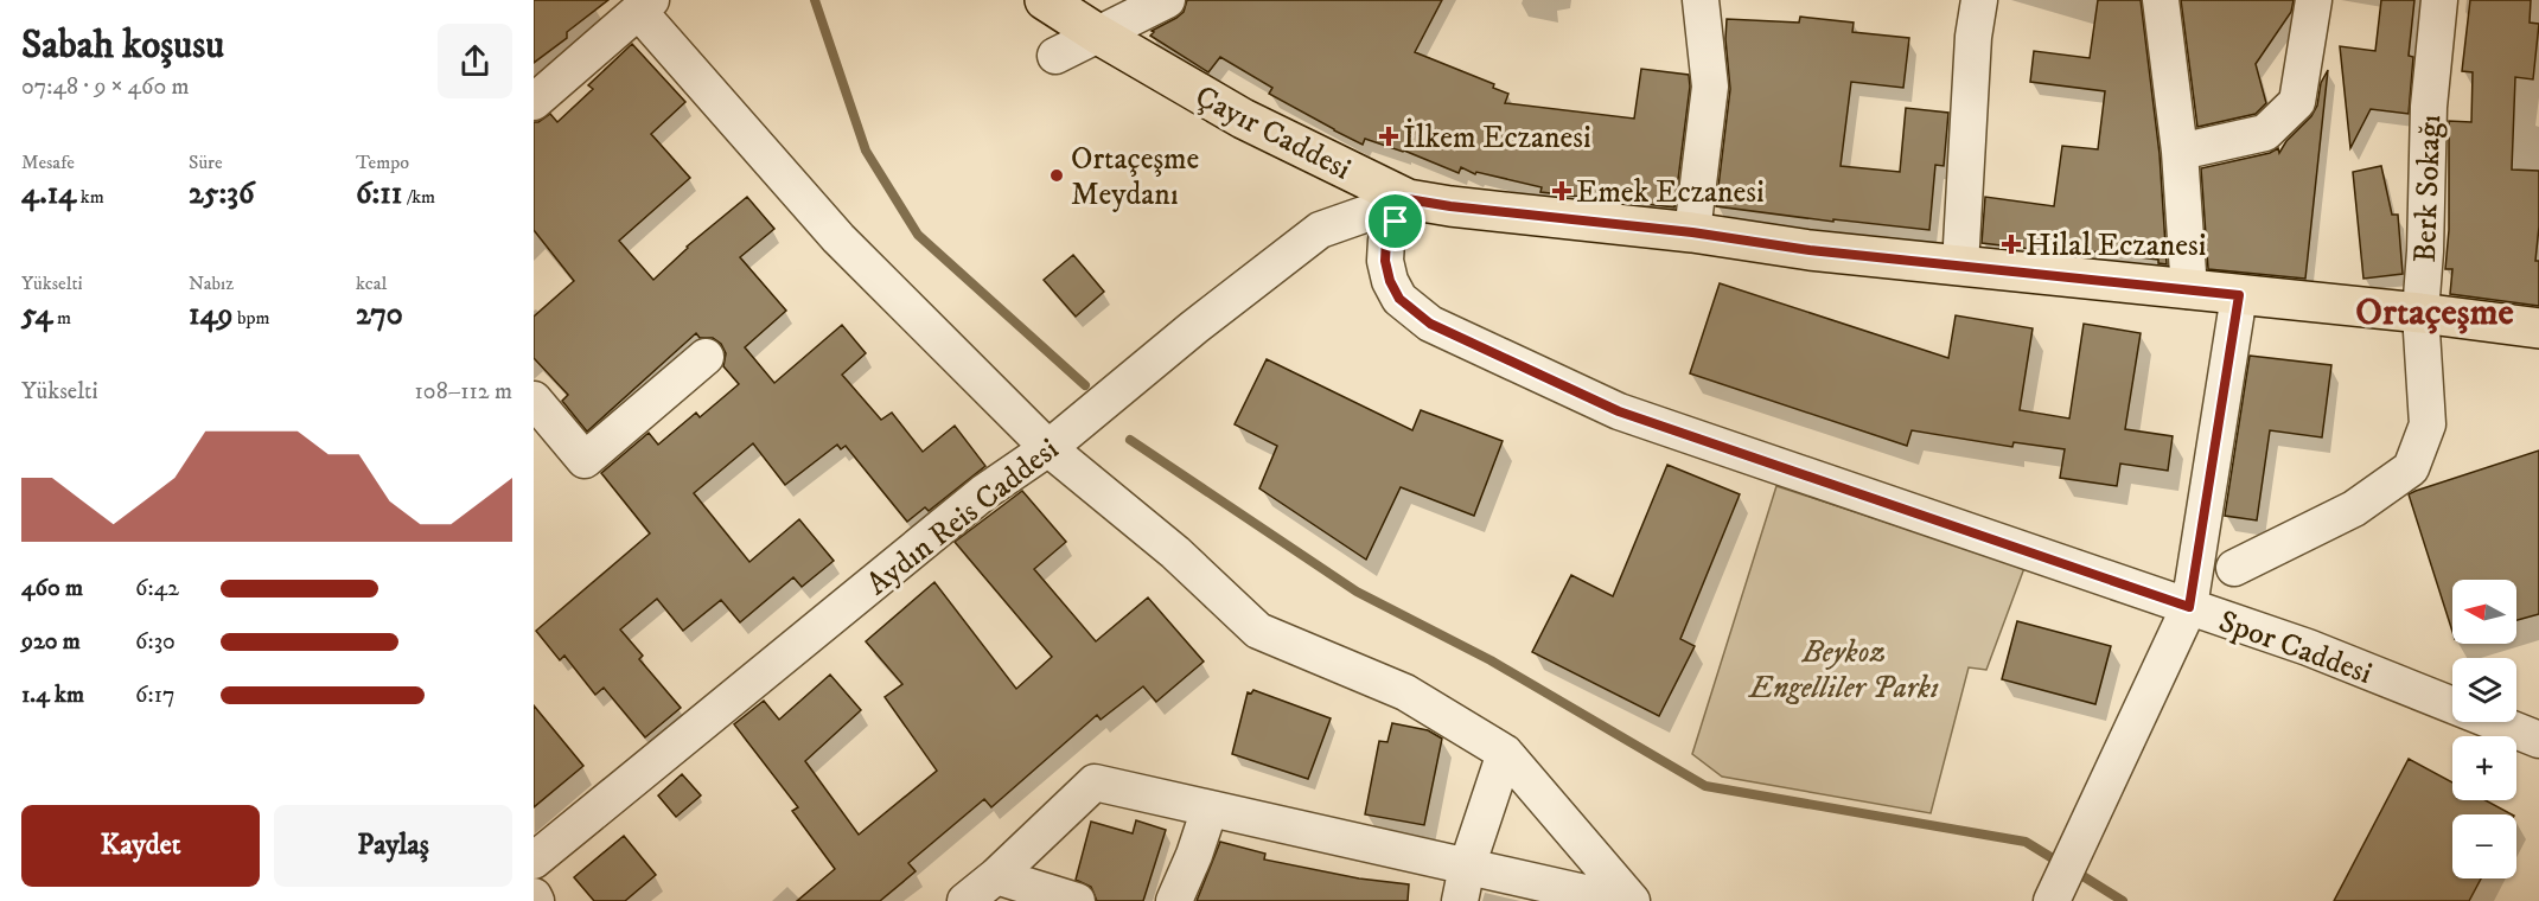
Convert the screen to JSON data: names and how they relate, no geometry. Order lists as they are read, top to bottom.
{
  "streets": {
    "main road": ["Çayır Caddesi"],
    "street": ["Berk Sokağı", "Aydın Reis Caddesi", "Spor Caddesi"]
  },
  "crossings": [
    ["Çayır Caddesi", "Berk Sokağı"],
    ["Çayır Caddesi", "Aydın Reis Caddesi"],
    ["Çayır Caddesi", "Spor Caddesi"],
    ["Aydın Reis Caddesi", "Spor Caddesi"]
  ],
  "districts": ["Ortaçeşme"],
  "parks": ["Beykoz Engelliler Parkı"],
  "places": {
    "health": ["İlkem Eczanesi", "Emek Eczanesi", "Hilal Eczanesi"],
    "other": ["Ortaçeşme Meydanı"]
  },
  "north": "left",
  "page": {
    "heading": ["Sabah koşusu", "07:48 · 9 × 460 m"],
    "stats": [
      ["Mesafe", "4.14 km"],
      ["Süre", "25:36"],
      ["Tempo", "6:11 /km"],
      ["Yükselti", "54 m"],
      ["Nabız", "149 bpm"],
      ["kcal", "270"]
    ],
    "chart": ["Yükselti", "108–112 m"],
    "list": [
      {
        "name": "460 m",
        "note": "6:42"
      },
      {
        "name": "920 m",
        "note": "6:30"
      },
      {
        "name": "1.4 km",
        "note": "6:17"
      }
    ],
    "map_buttons": ["+", "−"],
    "buttons": ["Kaydet", "Paylaş"]
  }
}
